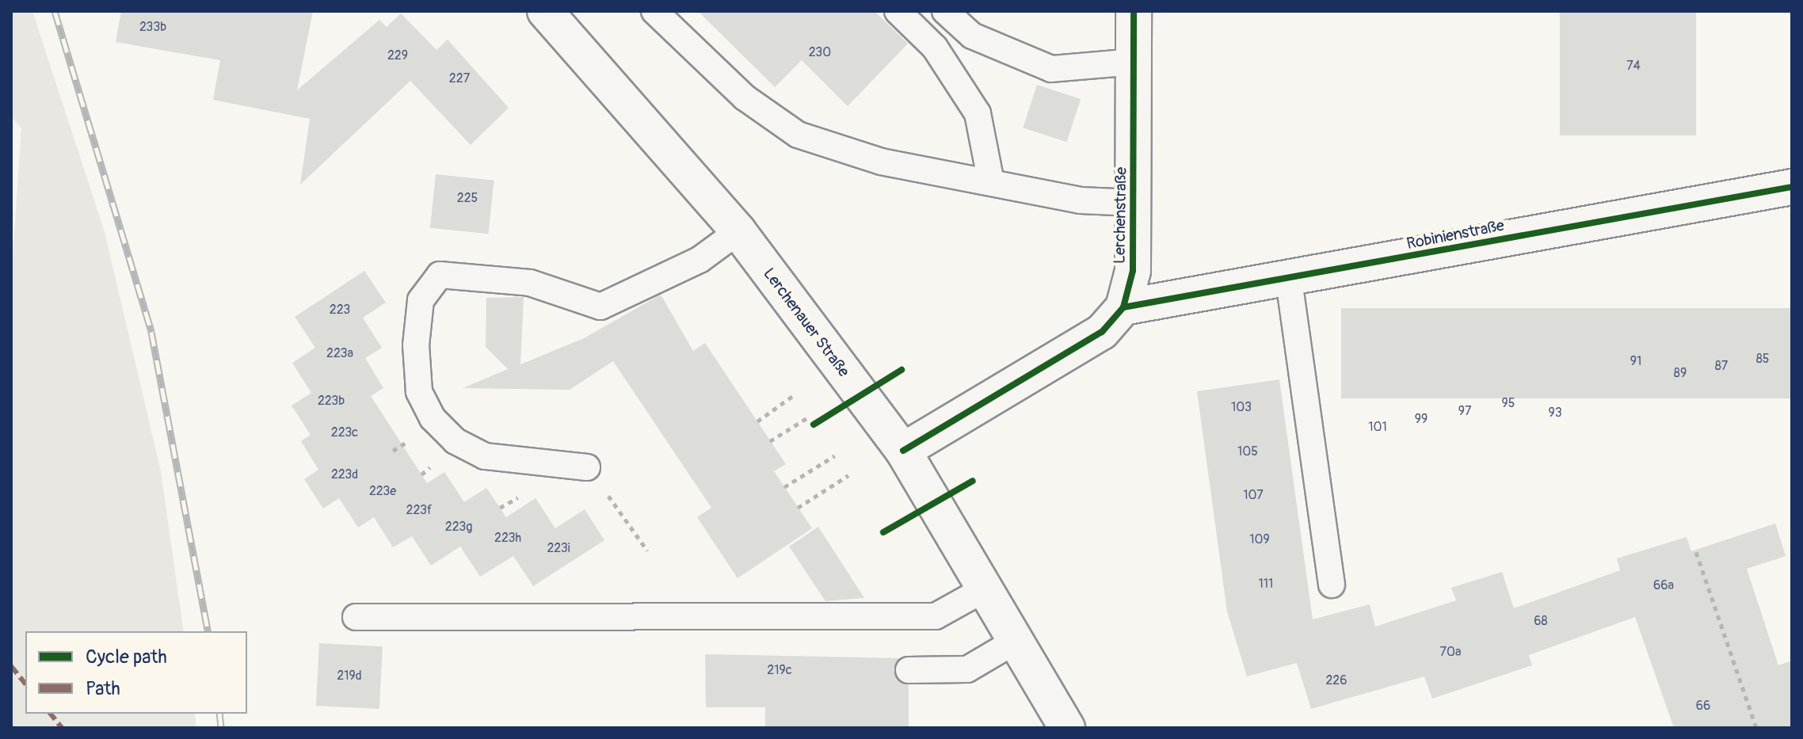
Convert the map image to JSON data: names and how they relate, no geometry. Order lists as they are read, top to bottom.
{
  "streets": {
    "street": ["Lerchenstraße", "Robinienstraße", "Lerchenauer Straße"]
  },
  "crossings": [
    ["Lerchenstraße", "Robinienstraße"],
    ["Lerchenstraße", "Lerchenauer Straße"]
  ],
  "house_numbers": [
    "233b",
    "230",
    "229",
    "74",
    "227",
    "225",
    "223",
    "223a",
    "85",
    "91",
    "87",
    "89",
    "223b",
    "95",
    "103",
    "97",
    "93",
    "99",
    "101",
    "223c",
    "105",
    "223d",
    "223e",
    "107",
    "223f",
    "223g",
    "223h",
    "109",
    "223i",
    "111",
    "66a",
    "68",
    "70a",
    "219c",
    "219d",
    "226",
    "66"
  ],
  "legend": ["Cycle path", "Path"]
}
